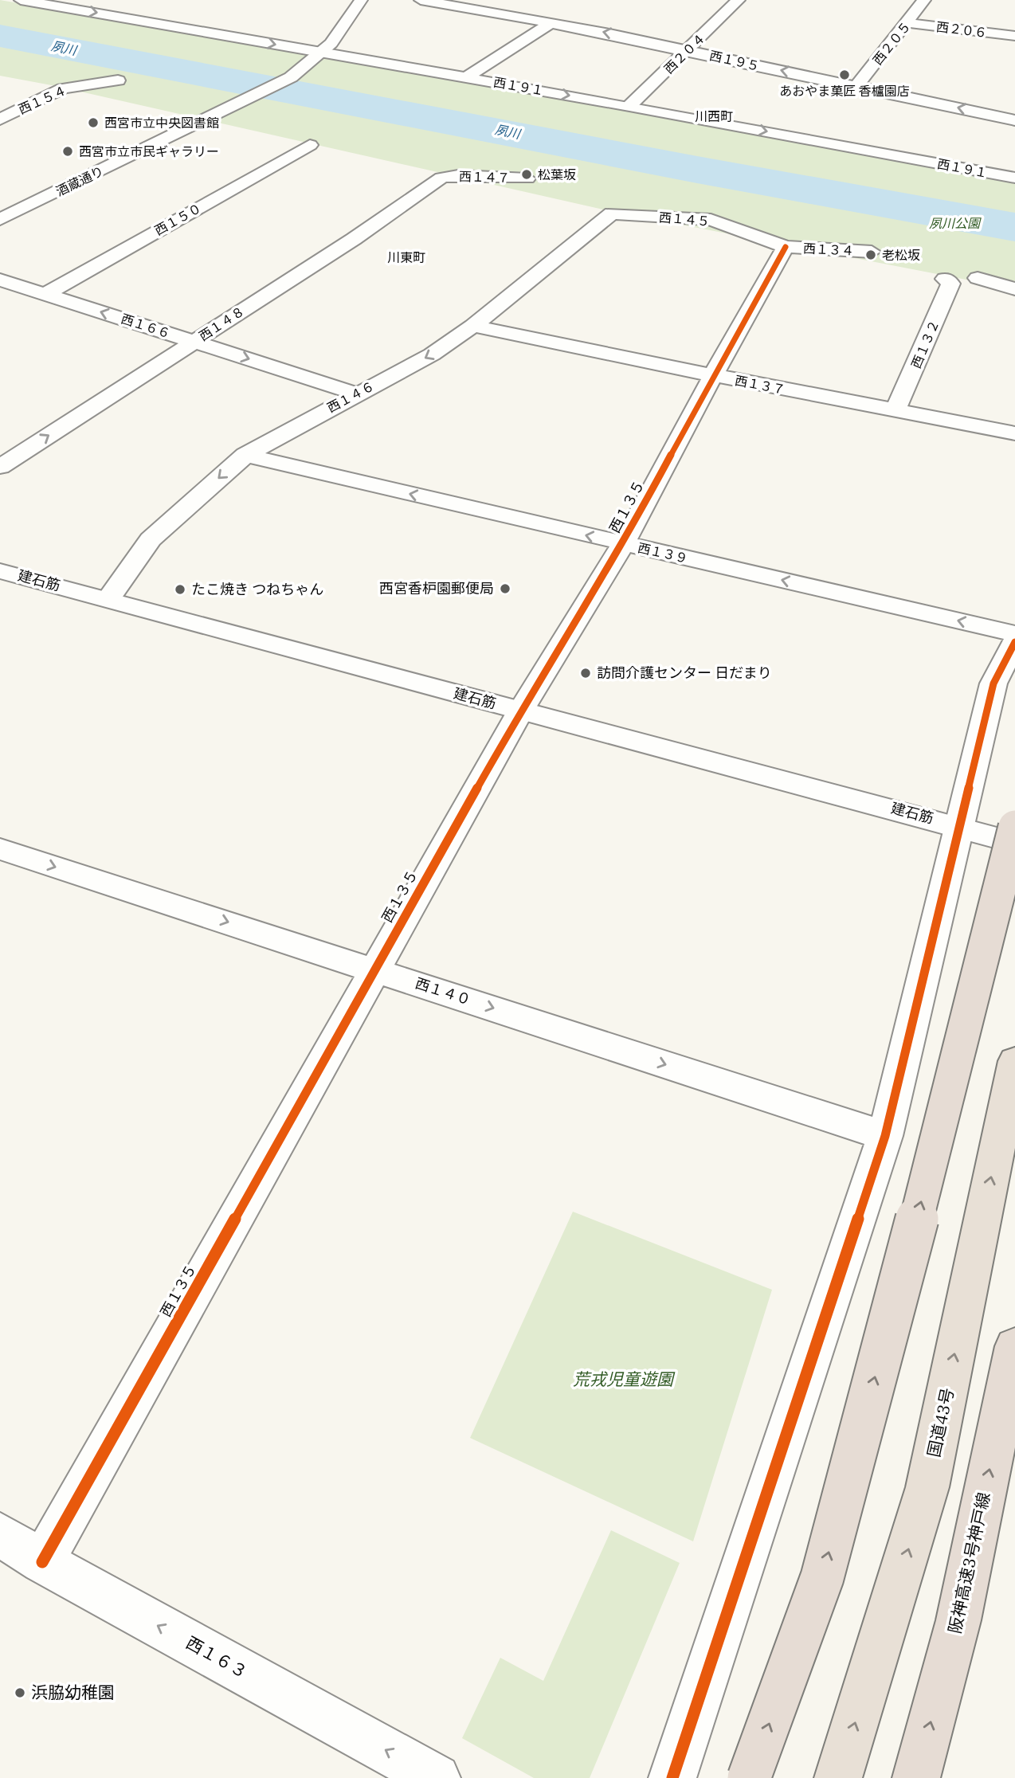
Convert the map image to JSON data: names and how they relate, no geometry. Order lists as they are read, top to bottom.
{
  "streets": {
    "highway": ["国道43号", "阪神高速3号神戸線"],
    "street": [
      "西２０６",
      "西２０５",
      "西２０４",
      "西１９５",
      "西１９１",
      "西１５４",
      "西１４７",
      "酒蔵通り",
      "西１５０",
      "西１４５",
      "西１３４",
      "西１４８",
      "西１６６",
      "西１３２",
      "西１３７",
      "西１４６",
      "西１３５",
      "西１３９",
      "建石筋",
      "西１４０",
      "西１６３"
    ]
  },
  "crossings": [
    ["西２０６", "西２０５"],
    ["西２０５", "西１９５"],
    ["西２０４", "西１９５"],
    ["西２０４", "西１９１"],
    ["西１９１", "酒蔵通り"],
    ["西１４７", "西１４８"],
    ["西１５０", "西１６６"],
    ["西１４５", "西１３４"],
    ["西１４５", "西１４６"],
    ["西１４５", "西１３５"],
    ["西１３４", "西１３５"],
    ["西１４８", "西１６６"],
    ["西１６６", "西１４６"],
    ["西１３２", "西１３７"],
    ["西１３７", "西１４６"],
    ["西１３７", "西１３５"],
    ["西１４６", "西１３９"],
    ["西１４６", "建石筋"],
    ["西１３５", "西１３９"],
    ["西１３５", "建石筋"],
    ["西１３５", "西１４０"],
    ["西１３５", "西１６３"]
  ],
  "one_way": [
    "西１９５",
    "西１９１",
    "西１４８",
    "西１４６",
    "西１３９",
    "西１４０",
    "西１６３"
  ],
  "districts": ["川西町", "川東町"],
  "water": ["夙川"],
  "parks": ["夙川公園", "荒戎児童遊園"],
  "places": [
    "あおやま菓匠 香櫨園店",
    "西宮市立中央図書館",
    "西宮市立市民ギャラリー",
    "松葉坂",
    "老松坂",
    "西宮香枦園郵便局",
    "たこ焼き つねちゃん",
    "訪問介護センター 日だまり",
    "浜脇幼稚園"
  ]
}
